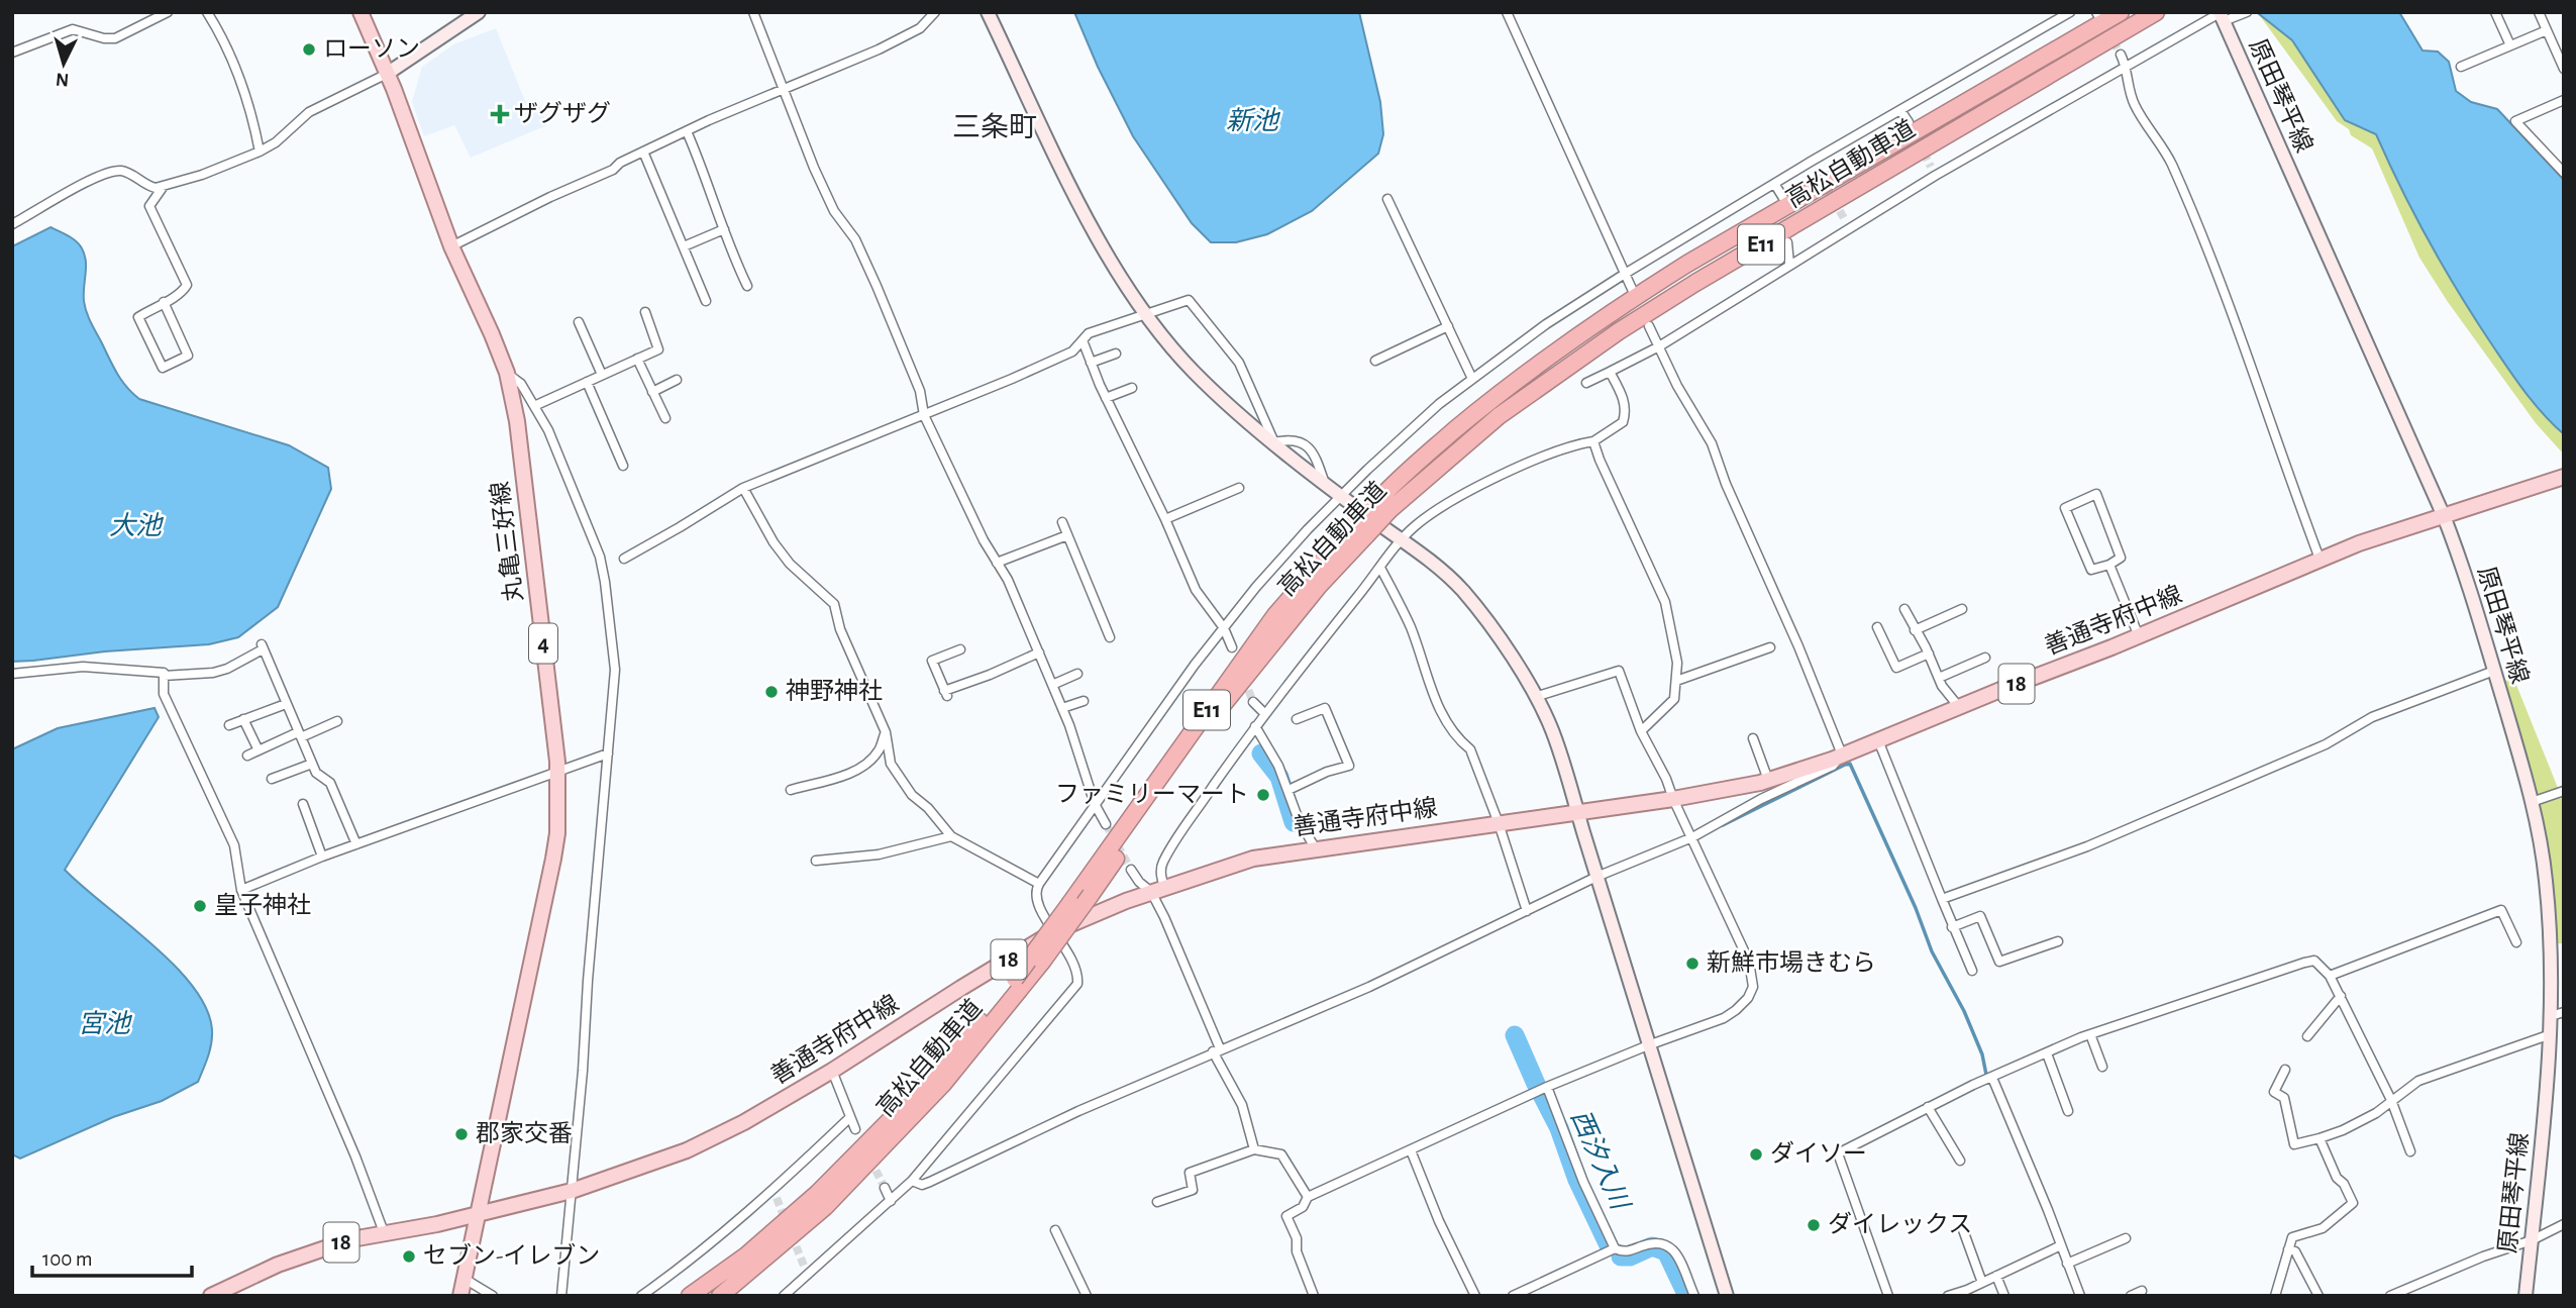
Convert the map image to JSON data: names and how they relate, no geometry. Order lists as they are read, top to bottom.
{
  "streets": {
    "highway": ["高松自動車道", "E11"],
    "main road": [
      "丸亀三好線",
      "善通寺府中線",
      "4",
      "18"
    ],
    "street": ["原田琴平線"]
  },
  "crossings": [
    ["原田琴平線", "善通寺府中線"],
    ["丸亀三好線", "善通寺府中線"]
  ],
  "districts": ["三条町"],
  "water": [
    "新池",
    "大池",
    "宮池",
    "西汐入川"
  ],
  "places": {
    "other": [
      "ローソン",
      "神野神社",
      "ファミリーマート",
      "皇子神社",
      "新鮮市場きむら",
      "郡家交番",
      "ダイソー",
      "ダイレックス",
      "セブン-イレブン"
    ],
    "health": ["ザグザグ"]
  },
  "scale_bar": "100 m",
  "north": "bottom"
}
